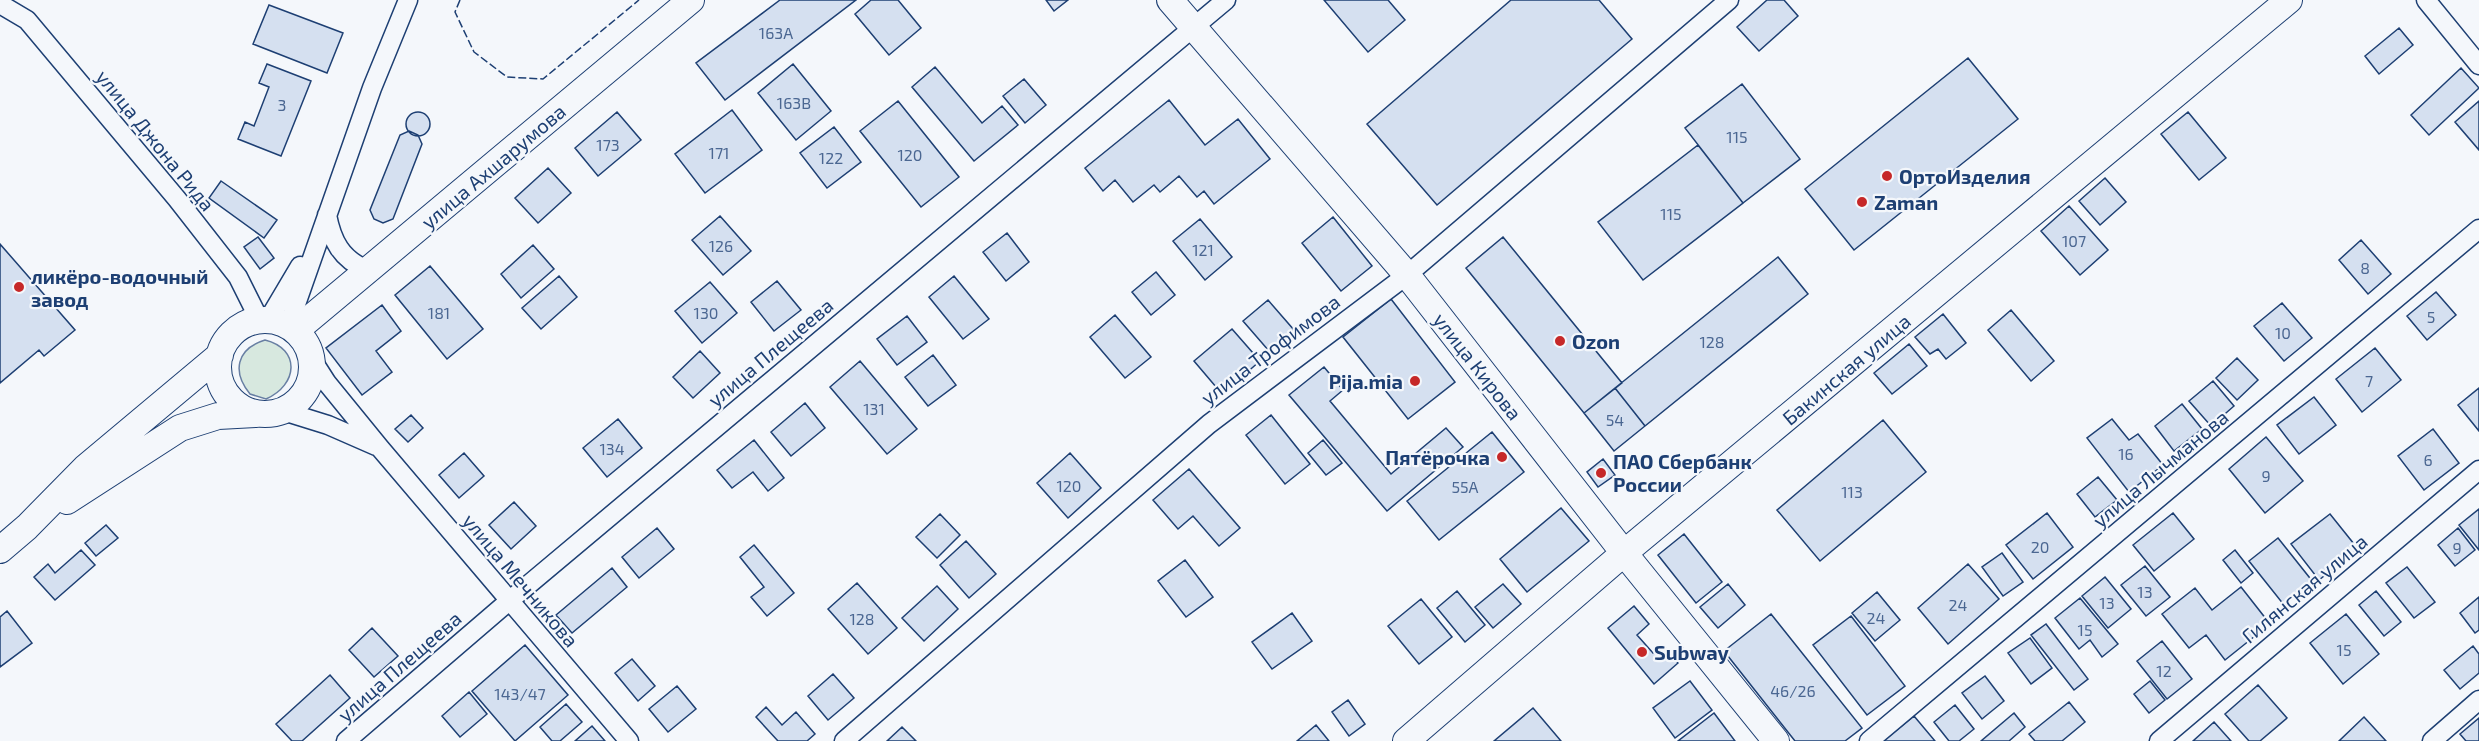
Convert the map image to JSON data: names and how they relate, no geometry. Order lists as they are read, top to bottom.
{
  "streets": {
    "main road": ["улица Ахшарумова", "улица Кирова", "Бакинская улица"],
    "street": [
      "улица Джона Рида",
      "улица Трофимова",
      "улица Плещеева",
      "улица Лычманова",
      "улица Мечникова",
      "Гилянская улица"
    ]
  },
  "crossings": [
    ["улица Джона Рида", "улица Ахшарумова"],
    ["улица Джона Рида", "улица Мечникова"],
    ["улица Ахшарумова", "улица Мечникова"],
    ["улица Трофимова", "улица Кирова"],
    ["улица Плещеева", "улица Кирова"],
    ["улица Плещеева", "улица Мечникова"],
    ["улица Кирова", "Бакинская улица"]
  ],
  "places": [
    "ОртоИзделия",
    "Zaman",
    "ликёро-водочный завод",
    "Ozon",
    "Pija.mia",
    "Пятёрочка",
    "ПАО Сбербанк России",
    "Subway"
  ],
  "house_numbers": [
    "163А",
    "163В",
    "3",
    "115",
    "173",
    "171",
    "120",
    "122",
    "115",
    "107",
    "126",
    "121",
    "8",
    "181",
    "130",
    "5",
    "10",
    "128",
    "7",
    "131",
    "54",
    "134",
    "16",
    "6",
    "9",
    "120",
    "55А",
    "113",
    "20",
    "9",
    "13",
    "13",
    "24",
    "24",
    "128",
    "15",
    "15",
    "12",
    "46/26",
    "143/47"
  ]
}
